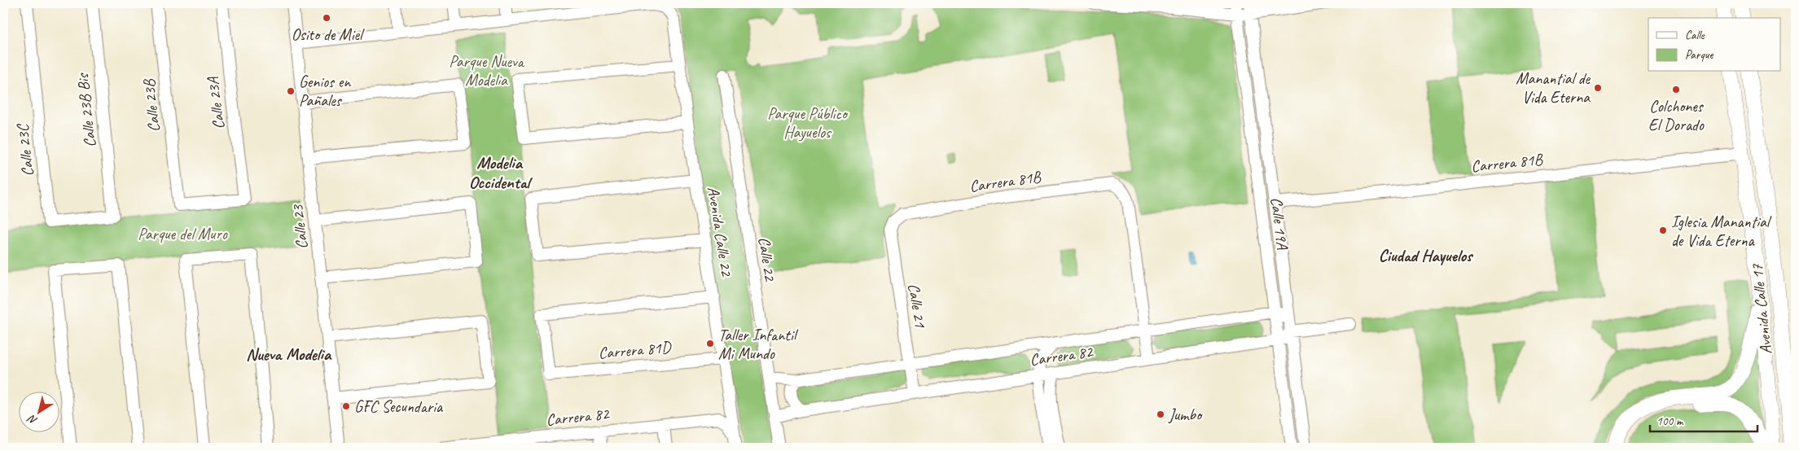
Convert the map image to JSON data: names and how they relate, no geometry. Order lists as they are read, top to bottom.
{
  "streets": {
    "main road": ["Avenida Calle 17"],
    "street": [
      "Calle 23A",
      "Calle 23B",
      "Calle 23B Bis",
      "Calle 23C",
      "Carrera 81B",
      "Calle 19A",
      "Calle 23",
      "Avenida Calle 22",
      "Calle 22",
      "Calle 21",
      "Carrera 81D",
      "Carrera 82"
    ]
  },
  "crossings": [
    ["Calle 23A", "Calle 23B"],
    ["Calle 23B Bis", "Calle 23C"],
    ["Carrera 81B", "Calle 19A"],
    ["Carrera 81B", "Calle 21"],
    ["Carrera 81B", "Avenida Calle 17"],
    ["Carrera 81B", "Carrera 82"],
    ["Calle 19A", "Carrera 82"],
    ["Avenida Calle 22", "Carrera 81D"],
    ["Calle 22", "Carrera 82"],
    ["Calle 21", "Carrera 82"]
  ],
  "districts": ["Modelia Occidental", "Ciudad Hayuelos", "Nueva Modelia"],
  "parks": ["Parque Nueva Modelia", "Parque Público Hayuelos", "Parque del Muro"],
  "places": [
    "Osito de Miel",
    "Manantial de Vida Eterna",
    "Colchones El Dorado",
    "Genios en Pañales",
    "Iglesia Manantial de Vida Eterna",
    "Taller Infantil Mi Mundo",
    "GFC Secundaria",
    "Jumbo"
  ],
  "legend": ["Calle", "Parque"],
  "scale_bar": "100 m",
  "north": "bottom left"
}
